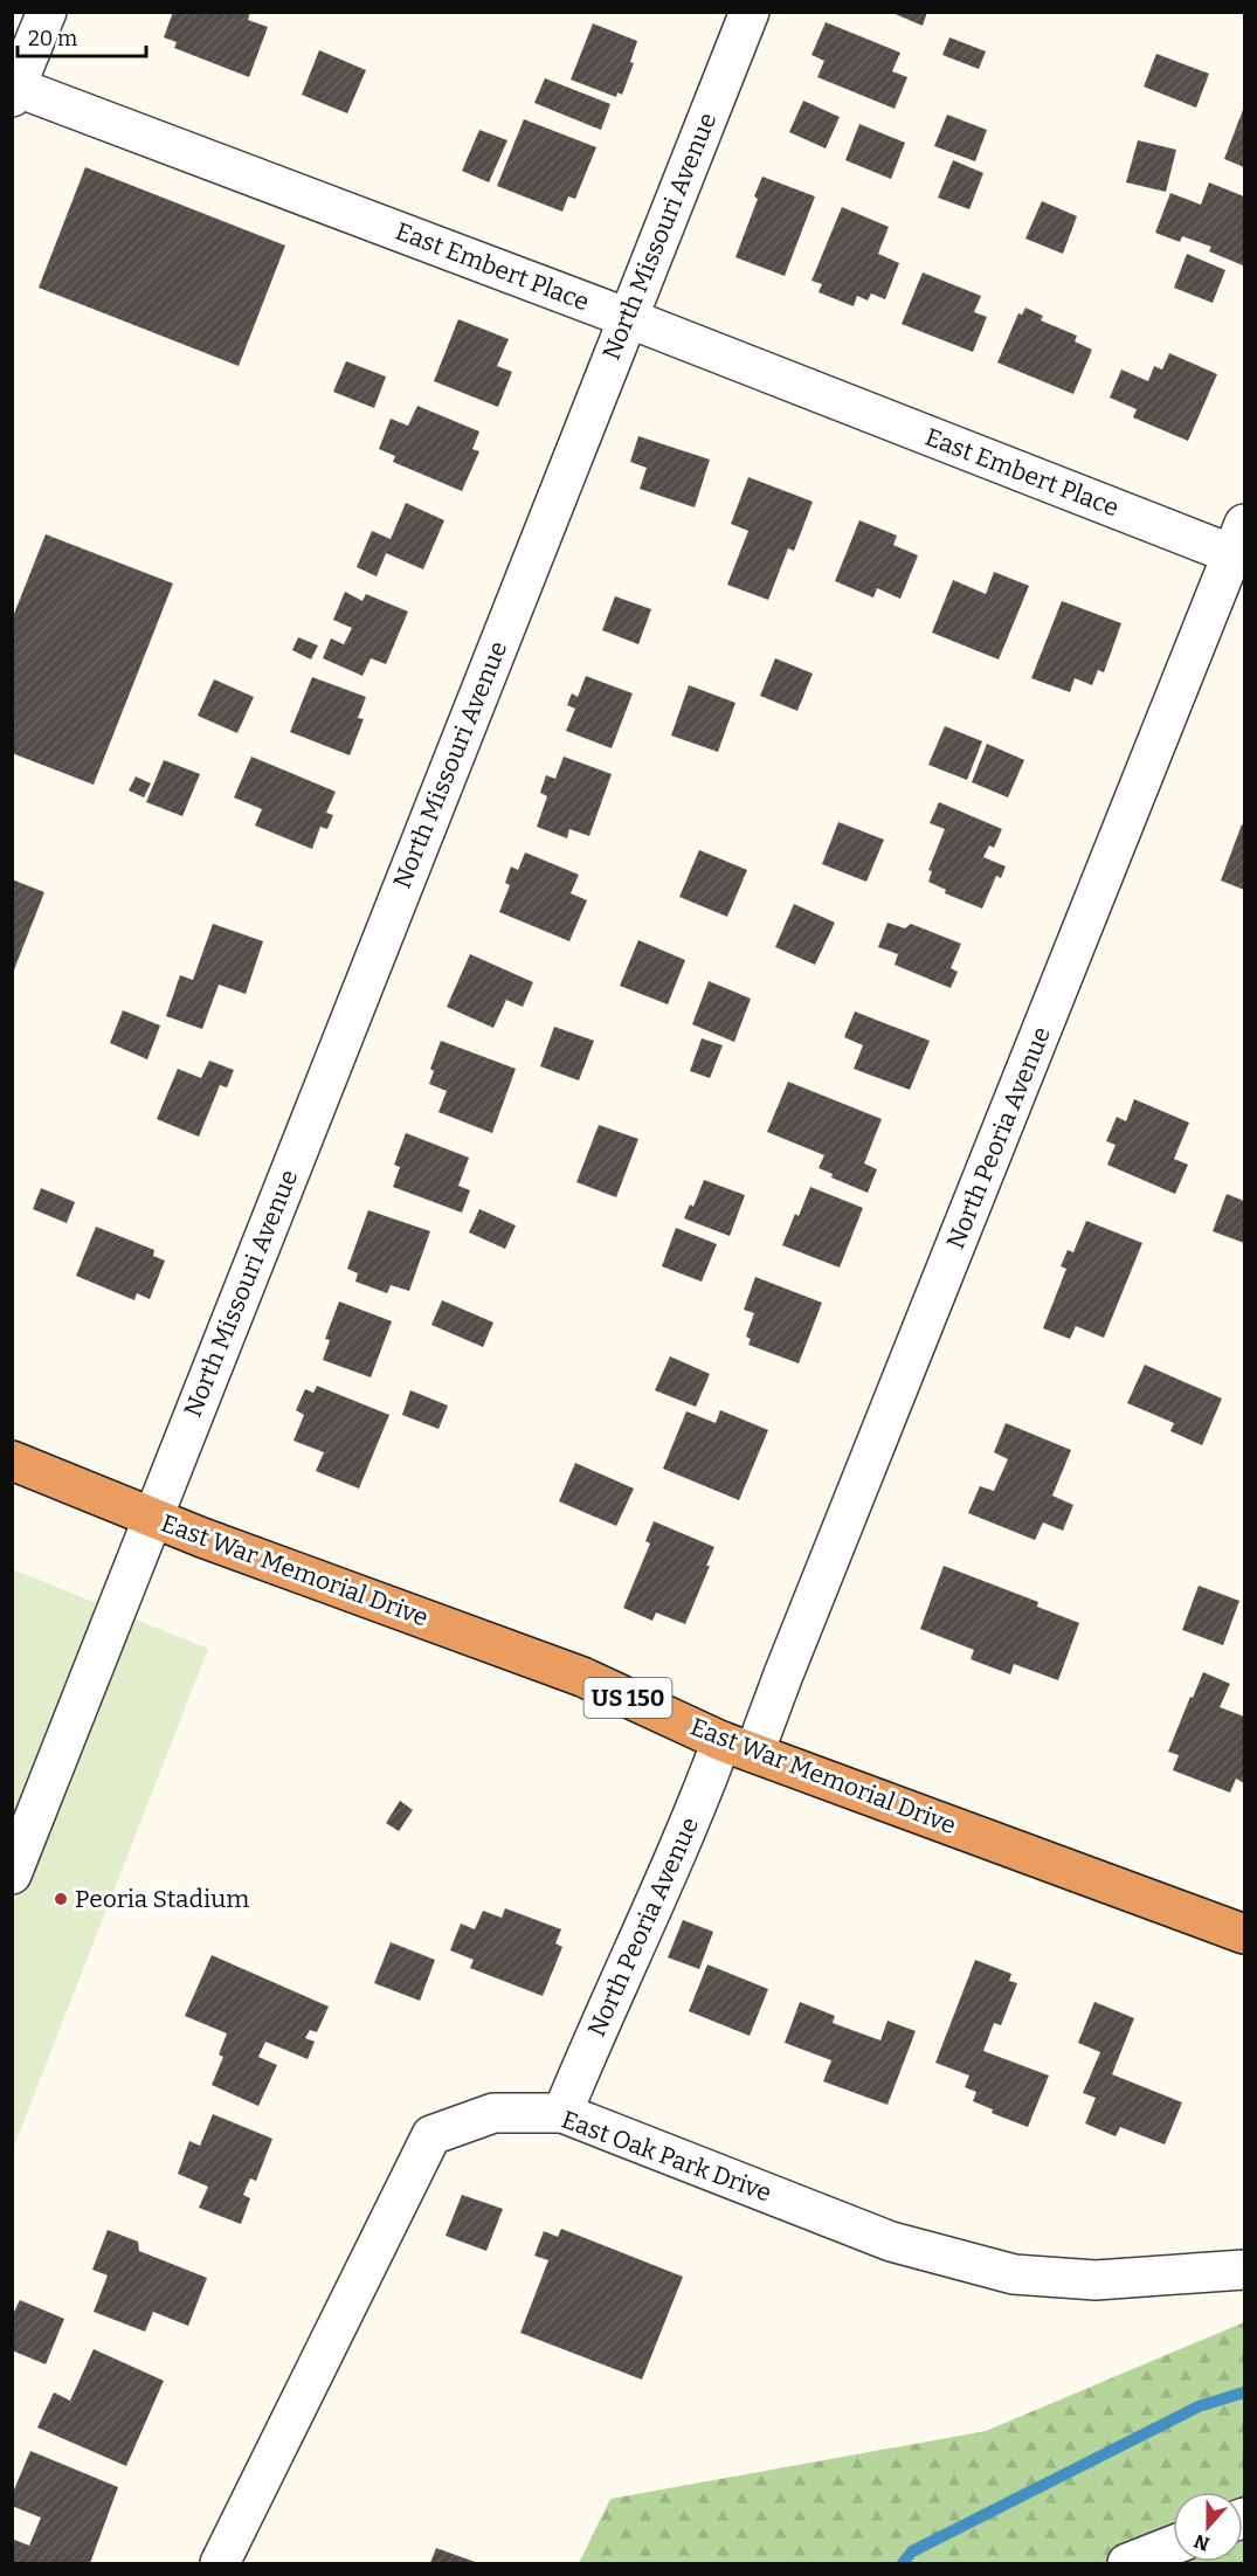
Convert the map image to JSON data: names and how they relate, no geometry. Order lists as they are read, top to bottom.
{
  "streets": {
    "highway": ["East War Memorial Drive", "US 150"],
    "street": [
      "North Missouri Avenue",
      "East Embert Place",
      "North Peoria Avenue",
      "East Oak Park Drive"
    ]
  },
  "crossings": [
    ["North Missouri Avenue", "East Embert Place"],
    ["North Missouri Avenue", "East War Memorial Drive"],
    ["East Embert Place", "North Peoria Avenue"],
    ["North Peoria Avenue", "East War Memorial Drive"],
    ["North Peoria Avenue", "East Oak Park Drive"]
  ],
  "places": ["Peoria Stadium"],
  "scale_bar": "20 m",
  "north": "bottom"
}
